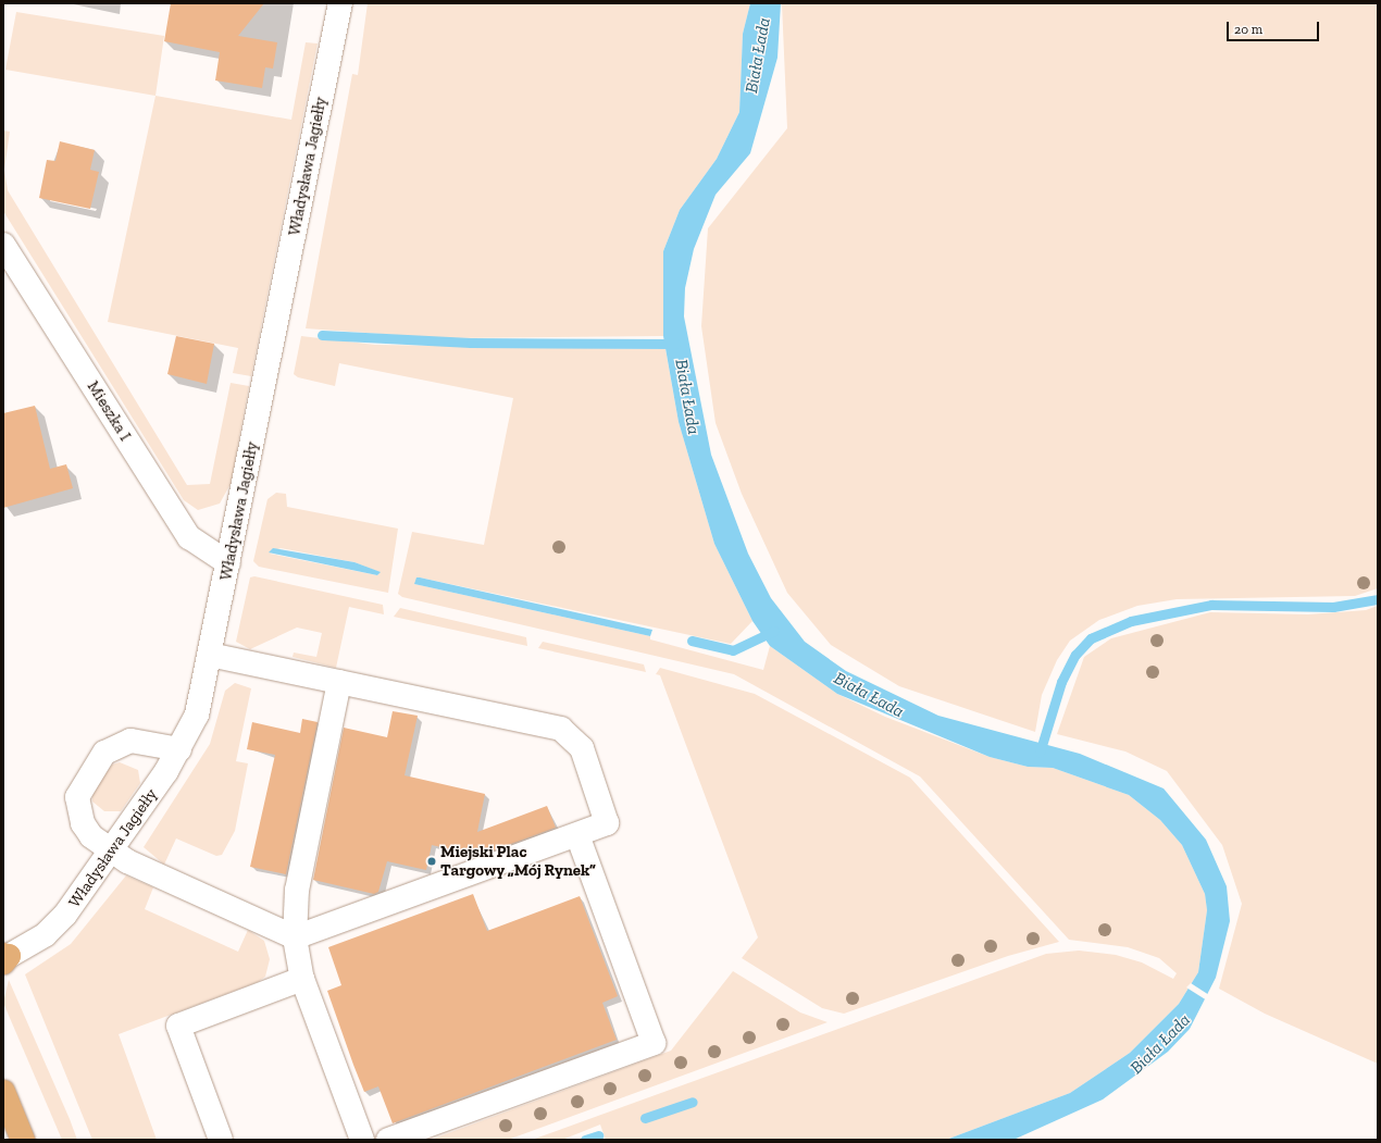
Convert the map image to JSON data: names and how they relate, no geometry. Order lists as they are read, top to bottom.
{
  "streets": {
    "street": ["Władysława Jagiełły", "Mieszka I"]
  },
  "crossings": [
    ["Władysława Jagiełły", "Mieszka I"]
  ],
  "water": ["Biała Łada"],
  "places": ["Miejski Plac Targowy „Mój Rynek”"],
  "scale_bar": "20 m"
}
